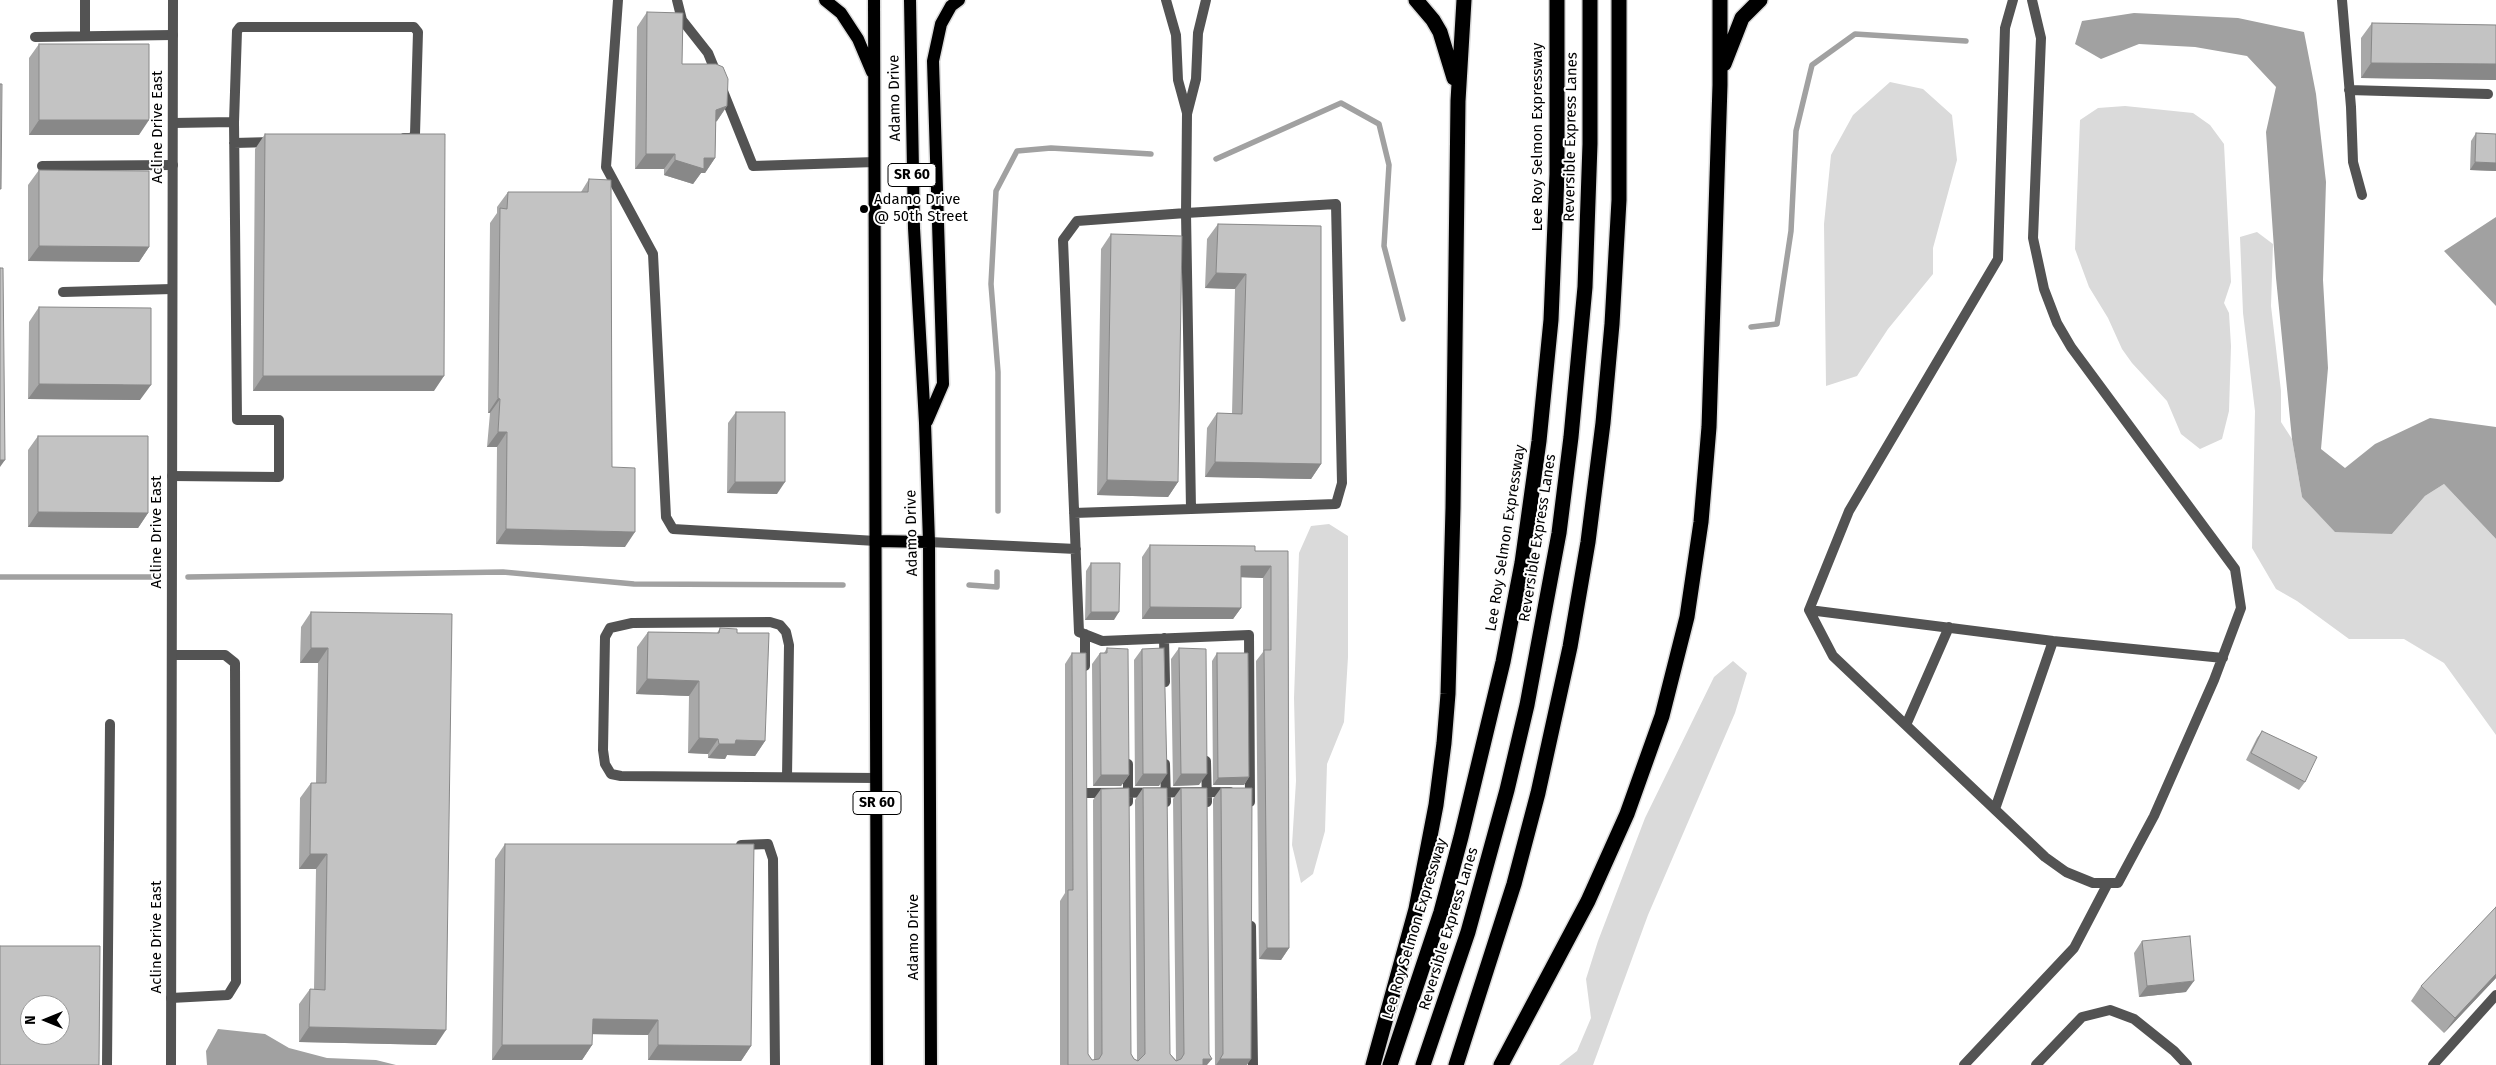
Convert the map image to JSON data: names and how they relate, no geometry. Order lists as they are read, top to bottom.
{
  "streets": {
    "highway": ["Lee Roy Selmon Expressway", "Reversible Express Lanes"],
    "main road": ["Adamo Drive", "SR 60"],
    "street": ["Acline Drive East"]
  },
  "places": ["Adamo Drive @ 50th Street"],
  "north": "left"
}
